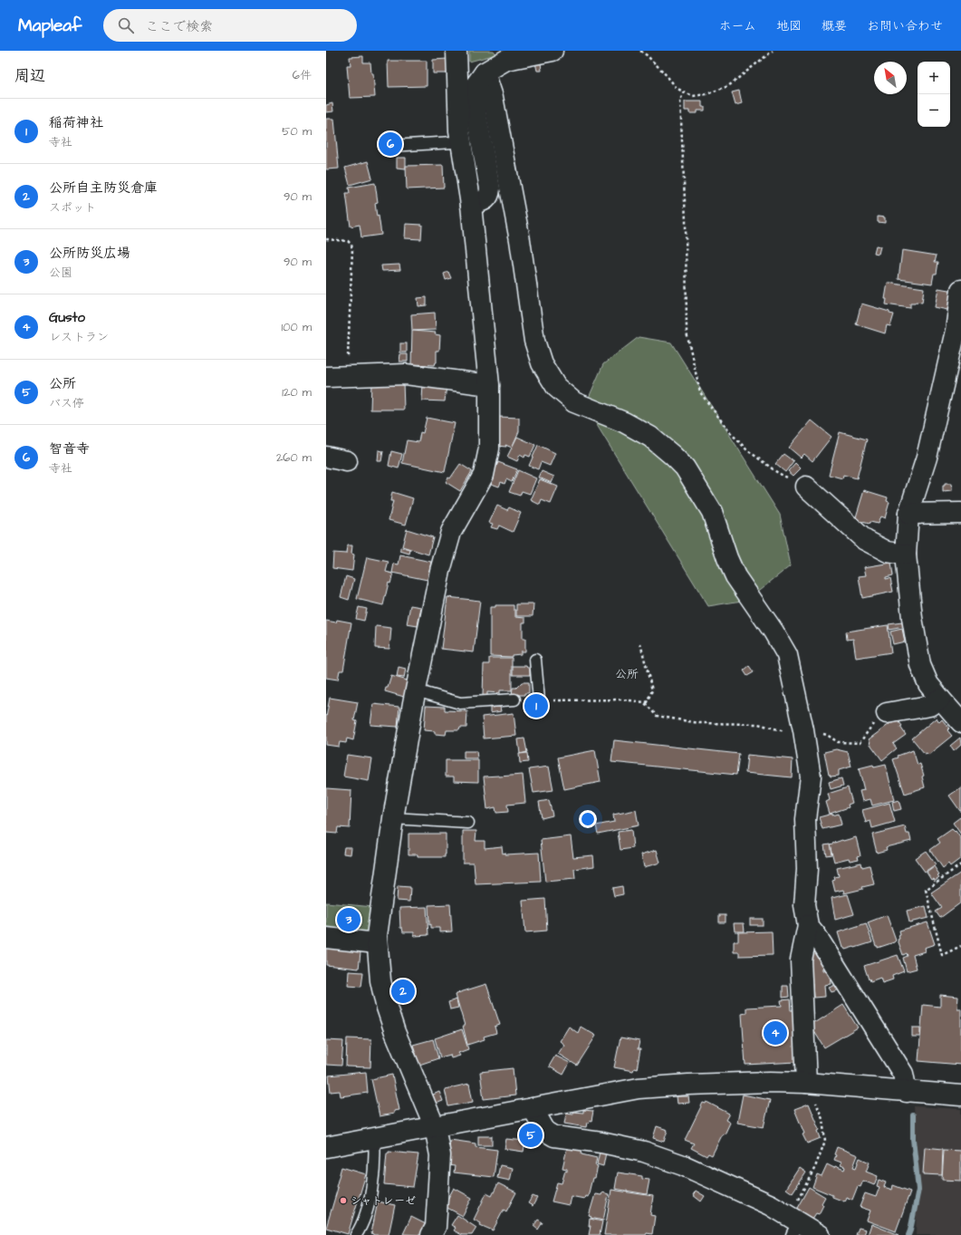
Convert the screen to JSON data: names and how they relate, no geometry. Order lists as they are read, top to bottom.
{
  "districts": ["公所"],
  "places": ["シャトレーゼ"],
  "north": "top left",
  "page": {
    "header": "Mapleaf",
    "search": "ここで検索",
    "nav": [
      "ホーム",
      "地図",
      "概要",
      "お問い合わせ"
    ],
    "heading": ["周辺", "6件"],
    "map_buttons": ["+", "−"],
    "list": [
      {
        "mark": "1",
        "name": "稲荷神社",
        "note": "寺社",
        "value": "50 m"
      },
      {
        "mark": "2",
        "name": "公所自主防災倉庫",
        "note": "スポット",
        "value": "90 m"
      },
      {
        "mark": "3",
        "name": "公所防災広場",
        "note": "公園",
        "value": "90 m"
      },
      {
        "mark": "4",
        "name": "Gusto",
        "note": "レストラン",
        "value": "100 m"
      },
      {
        "mark": "5",
        "name": "公所",
        "note": "バス停",
        "value": "120 m"
      },
      {
        "mark": "6",
        "name": "智音寺",
        "note": "寺社",
        "value": "260 m"
      }
    ],
    "pins": [
      "6",
      "1",
      "3",
      "2",
      "4",
      "5"
    ]
  }
}
